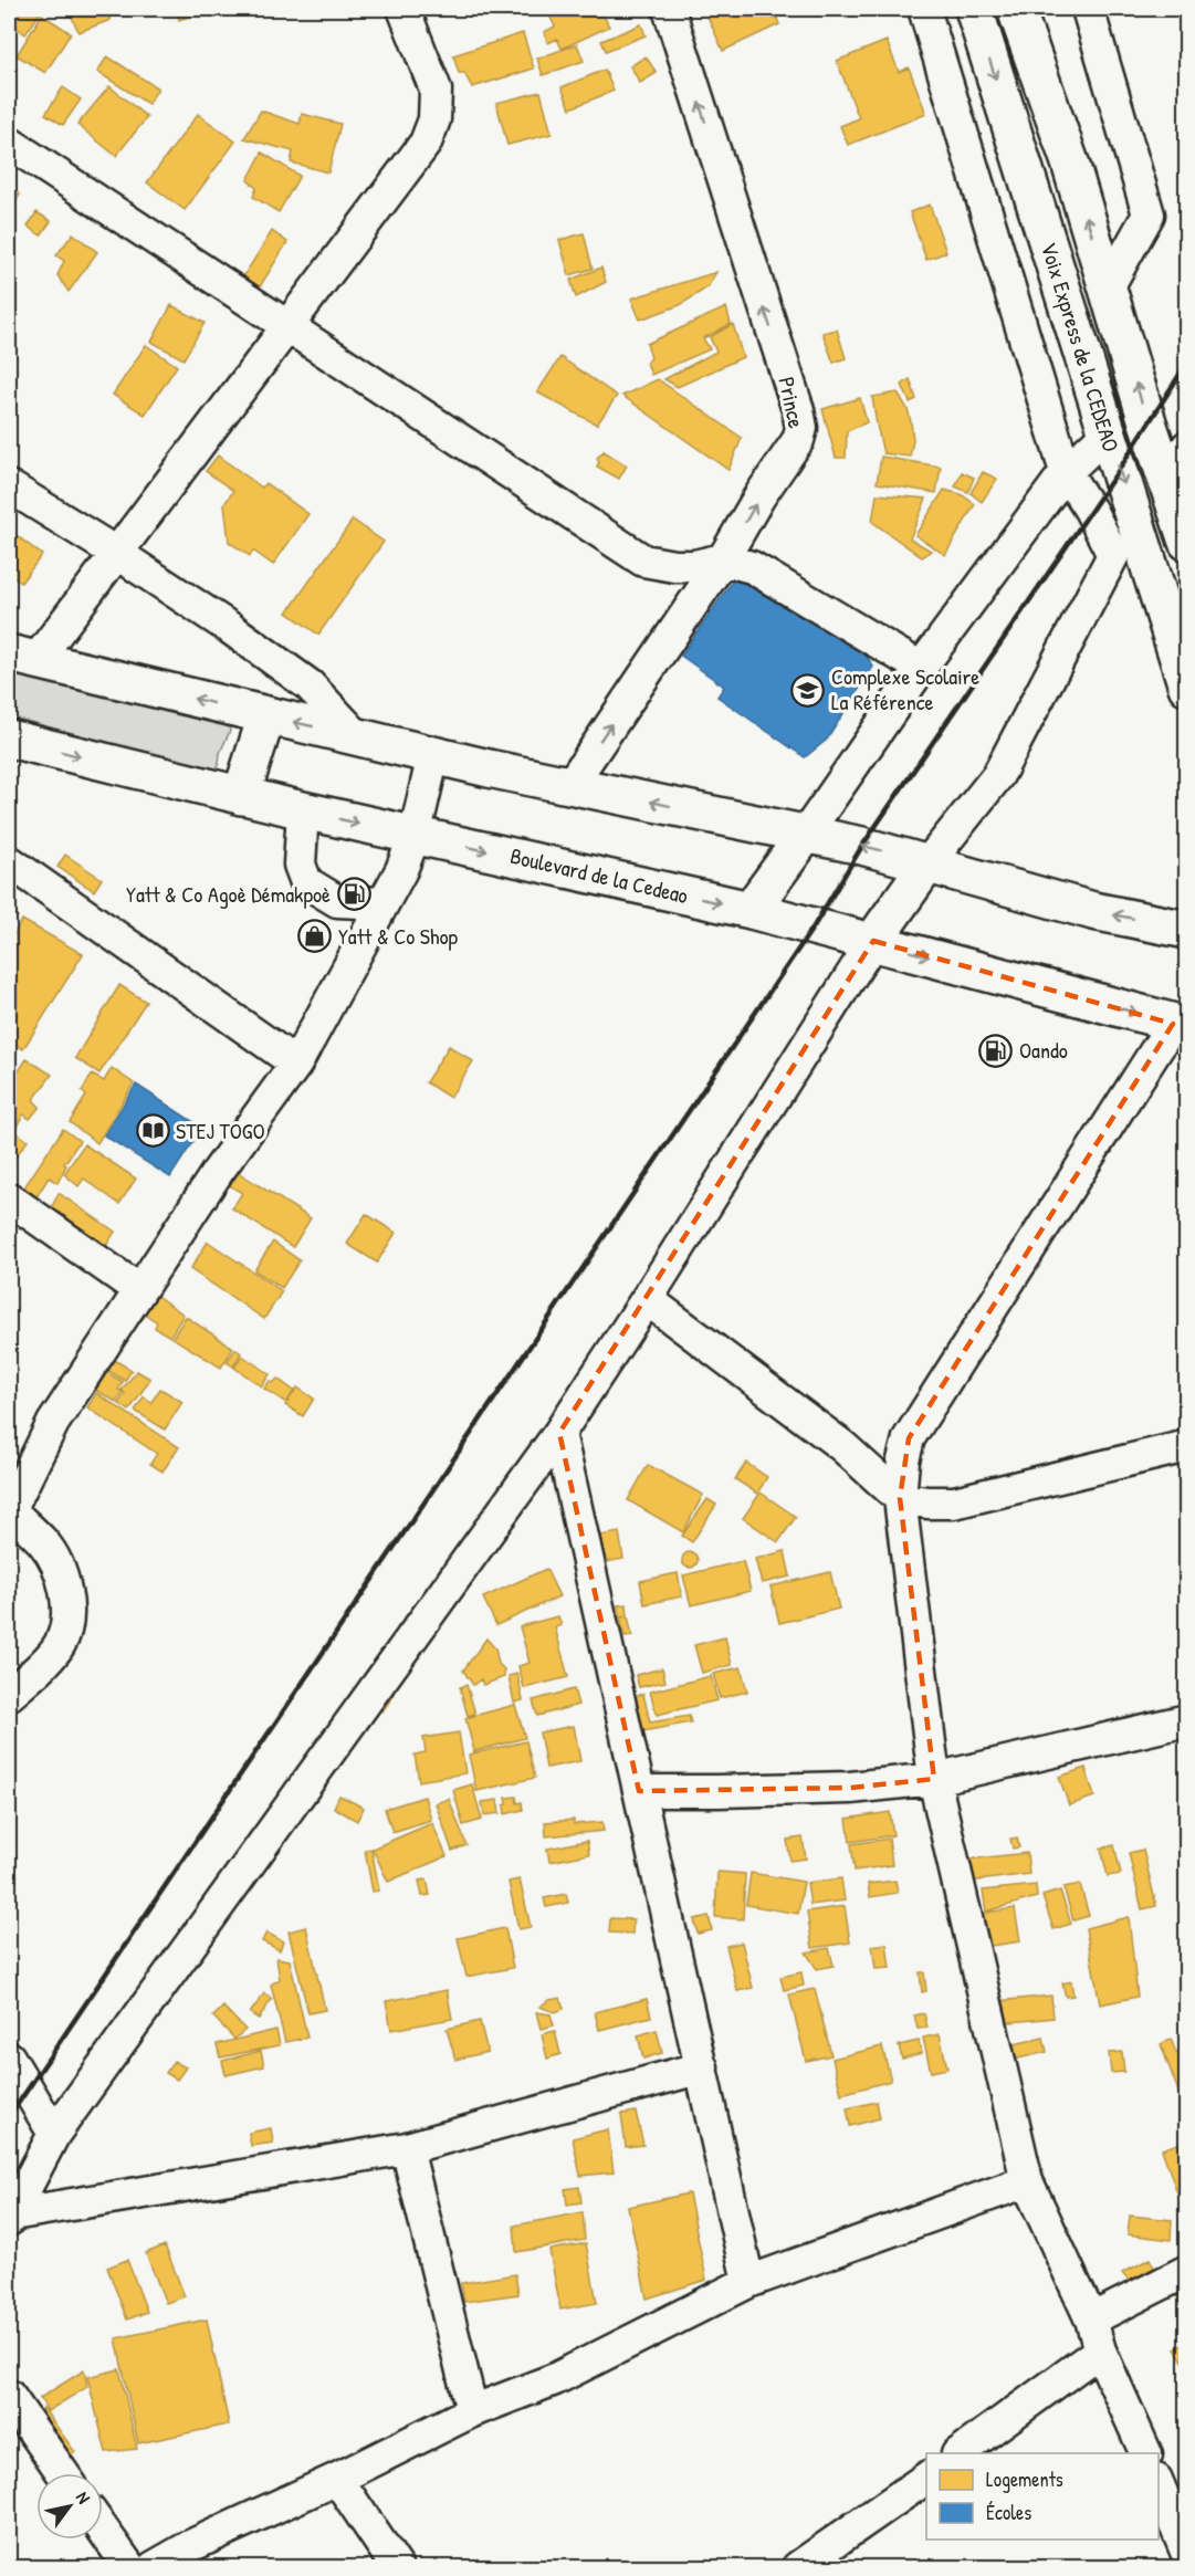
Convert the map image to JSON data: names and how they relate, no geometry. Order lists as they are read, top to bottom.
{
  "streets": {
    "main road": ["Voix Express de la CEDEAO", "Boulevard de la Cedeao"],
    "street": ["Prince"]
  },
  "places": {
    "school or university": ["Complexe Scolaire La Référence"],
    "fuel station": ["Yatt & Co Agoè Démakpoè", "Oando"],
    "shop": ["Yatt & Co Shop"],
    "library": ["STEJ TOGO"]
  },
  "legend": ["Logements", "Écoles"],
  "north": "top right"
}
